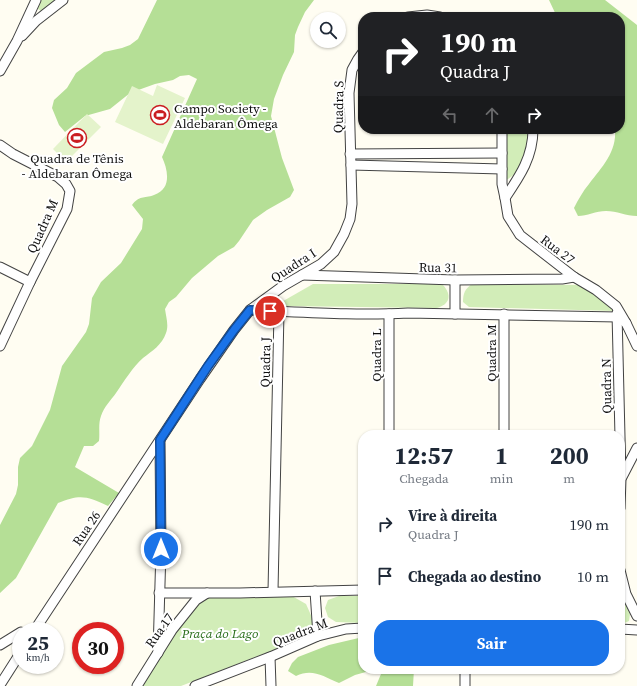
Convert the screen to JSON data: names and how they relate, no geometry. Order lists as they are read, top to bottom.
{
  "streets": {
    "street": [
      "Quadra S",
      "Quadra M",
      "Rua 27",
      "Quadra I",
      "Rua 31",
      "Quadra L",
      "Quadra J",
      "Quadra N",
      "Rua 26",
      "Rua 17"
    ]
  },
  "crossings": [
    ["Quadra S", "Quadra I"],
    ["Quadra M", "Quadra L"],
    ["Rua 27", "Rua 31"],
    ["Quadra I", "Rua 31"],
    ["Quadra L", "Quadra J"]
  ],
  "parks": ["Praça do Lago"],
  "places": {
    "sports": ["Campo Society - Aldebaran Ômega", "Quadra de Tênis - Aldebaran Ômega"]
  },
  "page": {
    "turn": ["190 m", "Quadra J"],
    "eta": [
      "12:57",
      "Chegada",
      "1",
      "min",
      "200",
      "m"
    ],
    "list": [
      {
        "name": "Vire à direita",
        "note": "Quadra J",
        "value": "190 m"
      },
      {
        "name": "Chegada ao destino",
        "value": "10 m"
      }
    ],
    "buttons": "Sair",
    "speed": "25 km/h",
    "limit": "30"
  }
}
